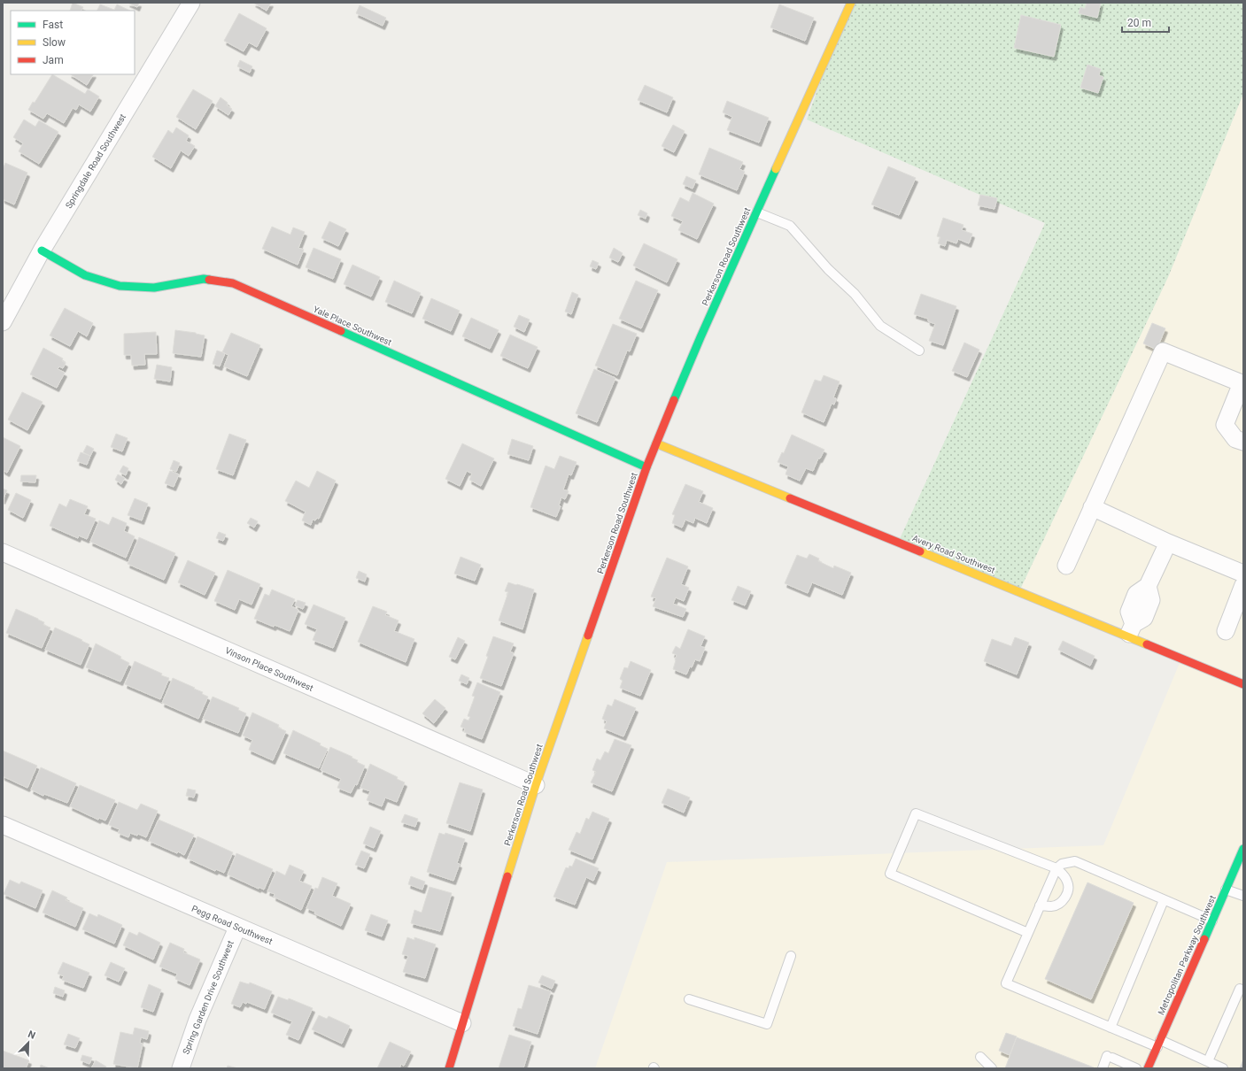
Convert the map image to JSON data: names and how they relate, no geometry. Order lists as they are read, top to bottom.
{
  "streets": {
    "street": [
      "Springdale Road Southwest",
      "Perkerson Road Southwest",
      "Yale Place Southwest",
      "Avery Road Southwest",
      "Vinson Place Southwest",
      "Pegg Road Southwest",
      "Metropolitan Parkway Southwest",
      "Spring Garden Drive Southwest"
    ]
  },
  "crossings": [
    ["Springdale Road Southwest", "Yale Place Southwest"],
    ["Perkerson Road Southwest", "Yale Place Southwest"],
    ["Perkerson Road Southwest", "Avery Road Southwest"],
    ["Perkerson Road Southwest", "Vinson Place Southwest"],
    ["Perkerson Road Southwest", "Pegg Road Southwest"],
    ["Pegg Road Southwest", "Spring Garden Drive Southwest"]
  ],
  "legend": ["Fast", "Slow", "Jam"],
  "scale_bar": "20 m",
  "north": "top right"
}
